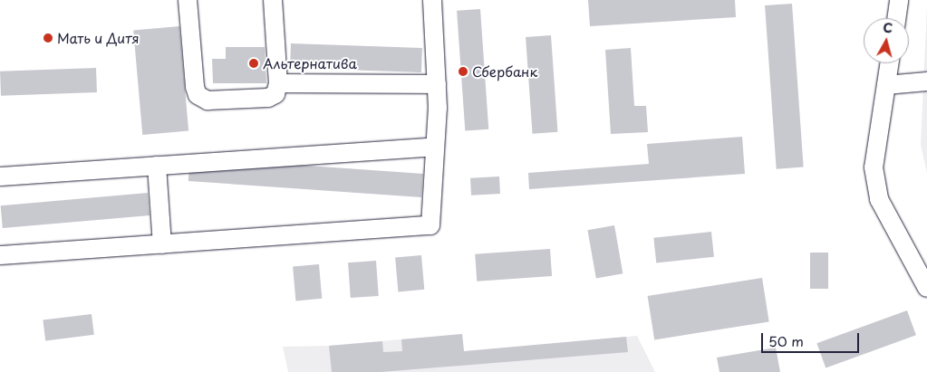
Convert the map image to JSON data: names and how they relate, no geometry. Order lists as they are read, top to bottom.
{
  "places": ["Мать и Дитя", "Альтернатива", "Сбербанк"],
  "scale_bar": "50 m",
  "north": "top"
}
